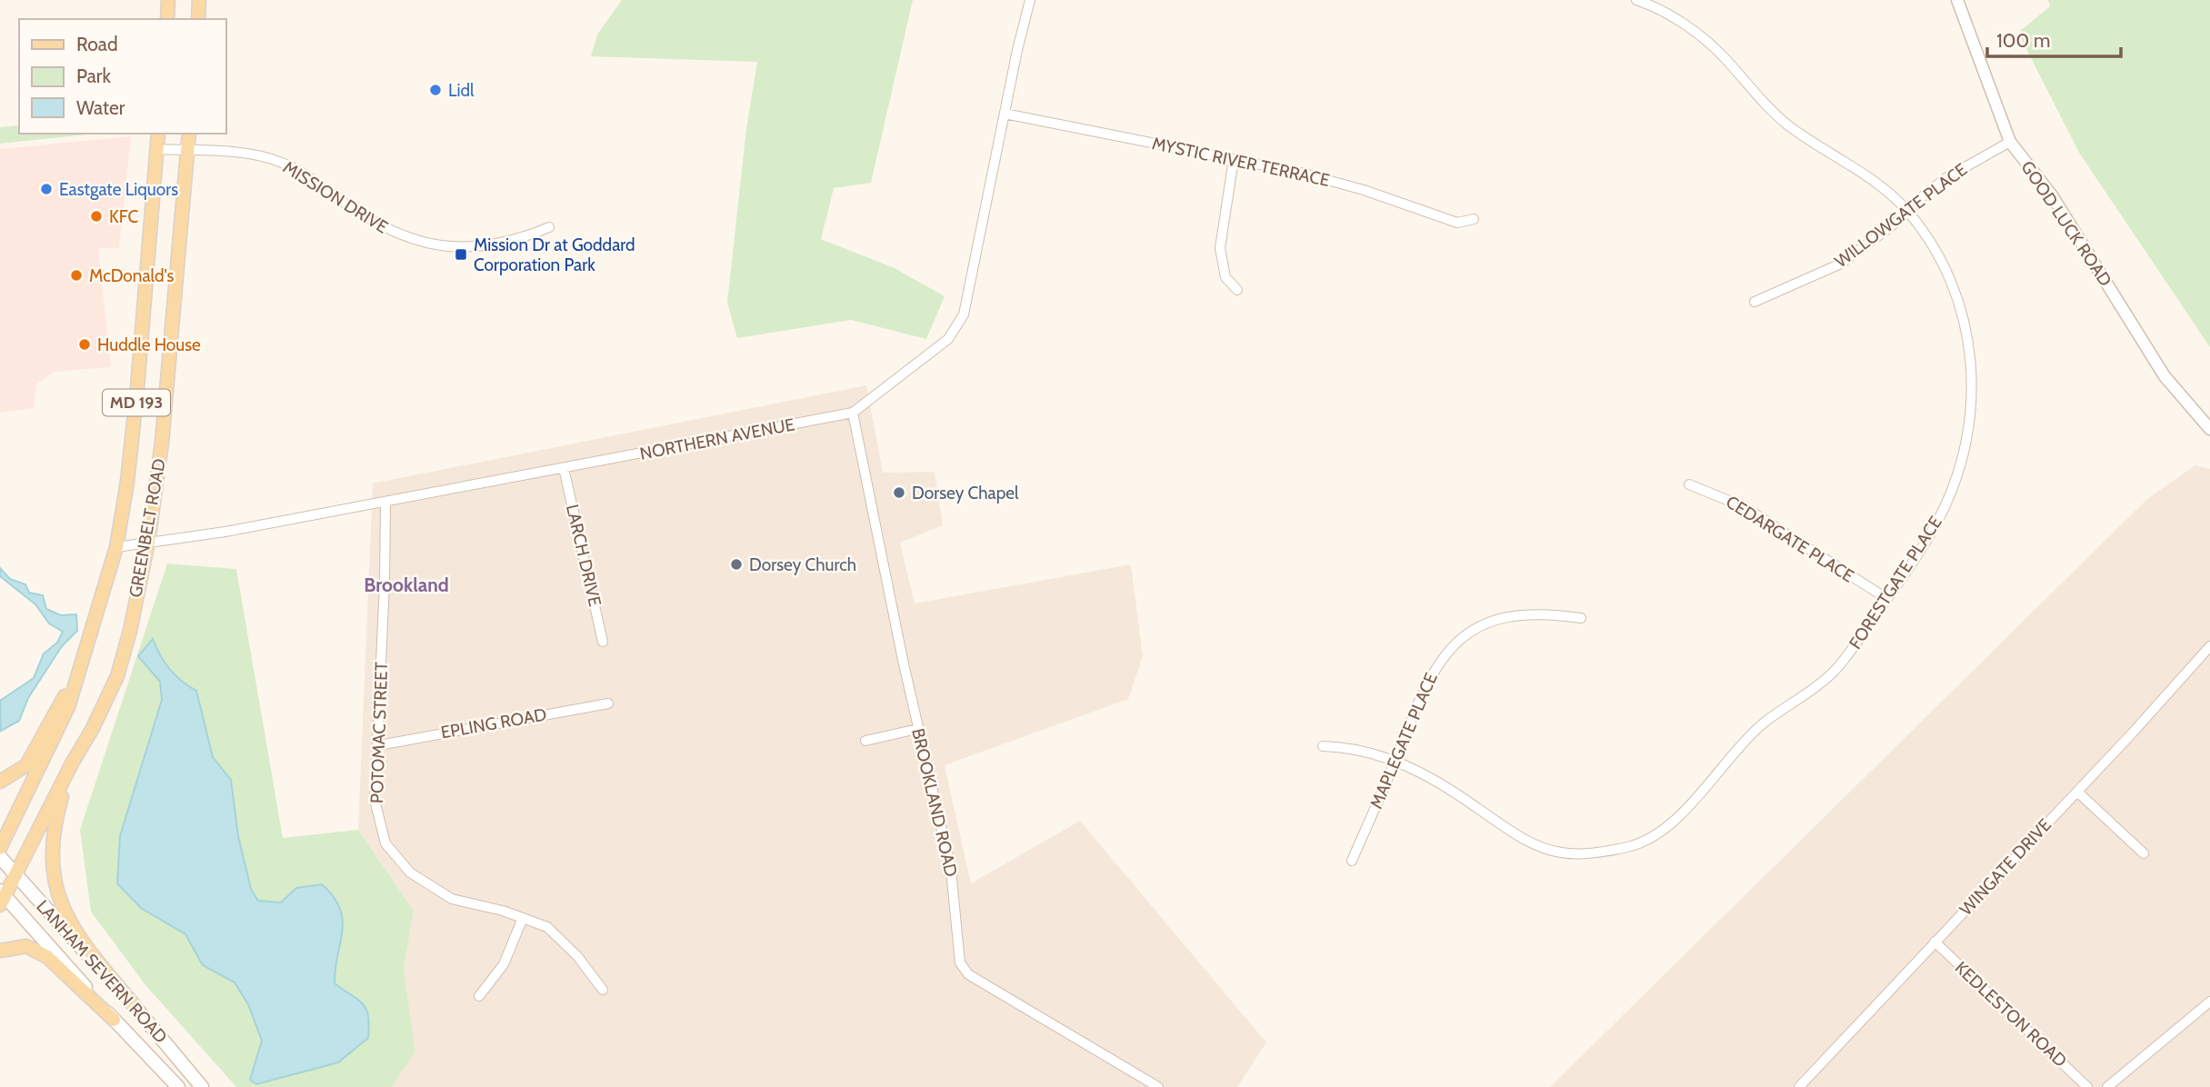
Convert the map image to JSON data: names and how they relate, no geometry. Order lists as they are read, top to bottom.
{
  "streets": {
    "main road": ["MD 193", "GREENBELT ROAD", "LANHAM SEVERN ROAD"],
    "street": [
      "MYSTIC RIVER TERRACE",
      "MISSION DRIVE",
      "WILLOWGATE PLACE",
      "GOOD LUCK ROAD",
      "NORTHERN AVENUE",
      "CEDARGATE PLACE",
      "LARCH DRIVE",
      "FORESTGATE PLACE",
      "EPLING ROAD",
      "POTOMAC STREET",
      "MAPLEGATE PLACE",
      "BROOKLAND ROAD",
      "WINGATE DRIVE",
      "KEDLESTON ROAD"
    ]
  },
  "crossings": [
    ["MYSTIC RIVER TERRACE", "NORTHERN AVENUE"],
    ["MISSION DRIVE", "GREENBELT ROAD"],
    ["WILLOWGATE PLACE", "GOOD LUCK ROAD"],
    ["WILLOWGATE PLACE", "FORESTGATE PLACE"],
    ["NORTHERN AVENUE", "GREENBELT ROAD"],
    ["NORTHERN AVENUE", "LARCH DRIVE"],
    ["NORTHERN AVENUE", "POTOMAC STREET"],
    ["NORTHERN AVENUE", "BROOKLAND ROAD"],
    ["GREENBELT ROAD", "LANHAM SEVERN ROAD"],
    ["CEDARGATE PLACE", "FORESTGATE PLACE"],
    ["FORESTGATE PLACE", "MAPLEGATE PLACE"],
    ["EPLING ROAD", "POTOMAC STREET"],
    ["WINGATE DRIVE", "KEDLESTON ROAD"]
  ],
  "districts": ["Brookland"],
  "places": {
    "other": [
      "Lidl",
      "Eastgate Liquors",
      "KFC",
      "McDonald's",
      "Huddle House",
      "Dorsey Chapel",
      "Dorsey Church"
    ],
    "transit": ["Mission Dr at Goddard Corporation Park"]
  },
  "legend": ["Road", "Park", "Water"],
  "scale_bar": "100 m"
}
